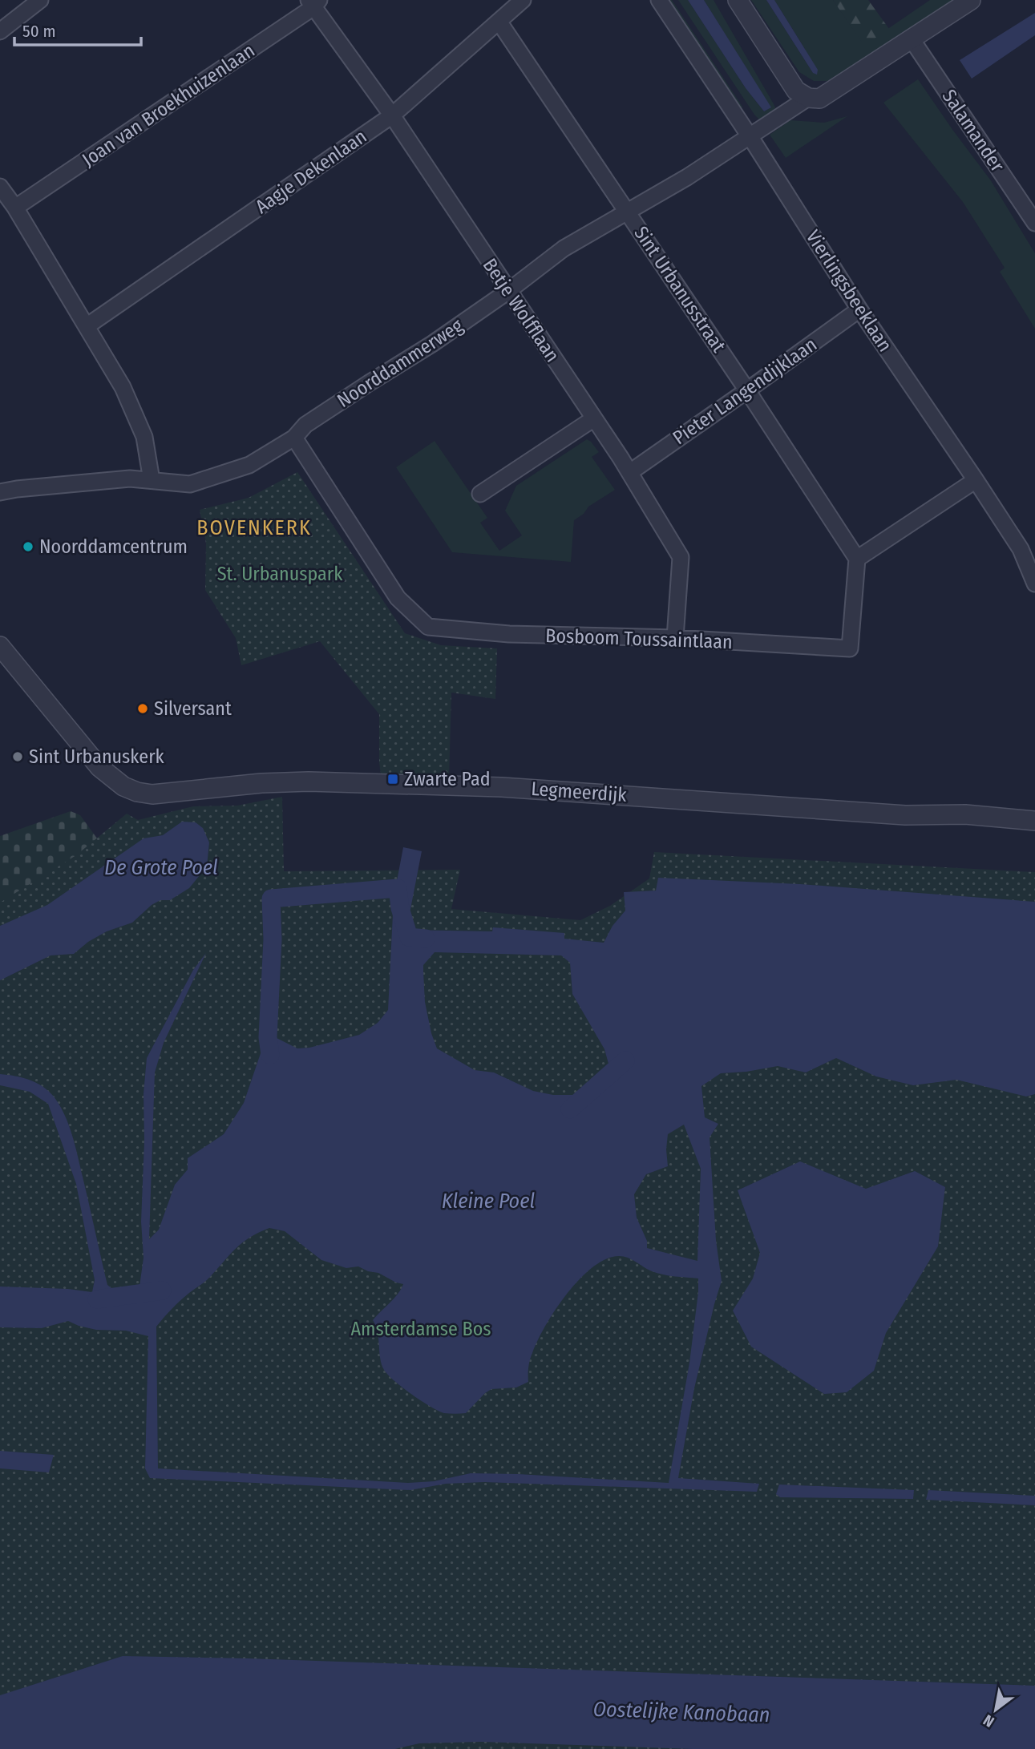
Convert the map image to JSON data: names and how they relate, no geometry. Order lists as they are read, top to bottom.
{
  "streets": {
    "street": [
      "Joan van Broekhuizenlaan",
      "Salamander",
      "Aagje Dekenlaan",
      "Sint Urbanusstraat",
      "Vierlingsbeeklaan",
      "Betje Wolfflaan",
      "Noorddammerweg",
      "Pieter Langendijklaan",
      "Bosboom Toussaintlaan",
      "Legmeerdijk"
    ]
  },
  "crossings": [
    ["Joan van Broekhuizenlaan", "Betje Wolfflaan"],
    ["Aagje Dekenlaan", "Sint Urbanusstraat"],
    ["Aagje Dekenlaan", "Betje Wolfflaan"],
    ["Sint Urbanusstraat", "Noorddammerweg"],
    ["Sint Urbanusstraat", "Pieter Langendijklaan"],
    ["Sint Urbanusstraat", "Bosboom Toussaintlaan"],
    ["Vierlingsbeeklaan", "Noorddammerweg"],
    ["Vierlingsbeeklaan", "Pieter Langendijklaan"],
    ["Betje Wolfflaan", "Noorddammerweg"],
    ["Betje Wolfflaan", "Pieter Langendijklaan"],
    ["Betje Wolfflaan", "Bosboom Toussaintlaan"],
    ["Noorddammerweg", "Bosboom Toussaintlaan"]
  ],
  "districts": ["BOVENKERK"],
  "water": ["De Grote Poel", "Kleine Poel", "Oostelijke Kanobaan"],
  "parks": ["St. Urbanuspark", "Amsterdamse Bos"],
  "places": {
    "other": ["Noorddamcentrum", "Silversant", "Sint Urbanuskerk"],
    "transit": ["Zwarte Pad"]
  },
  "scale_bar": "50 m",
  "north": "bottom left"
}
